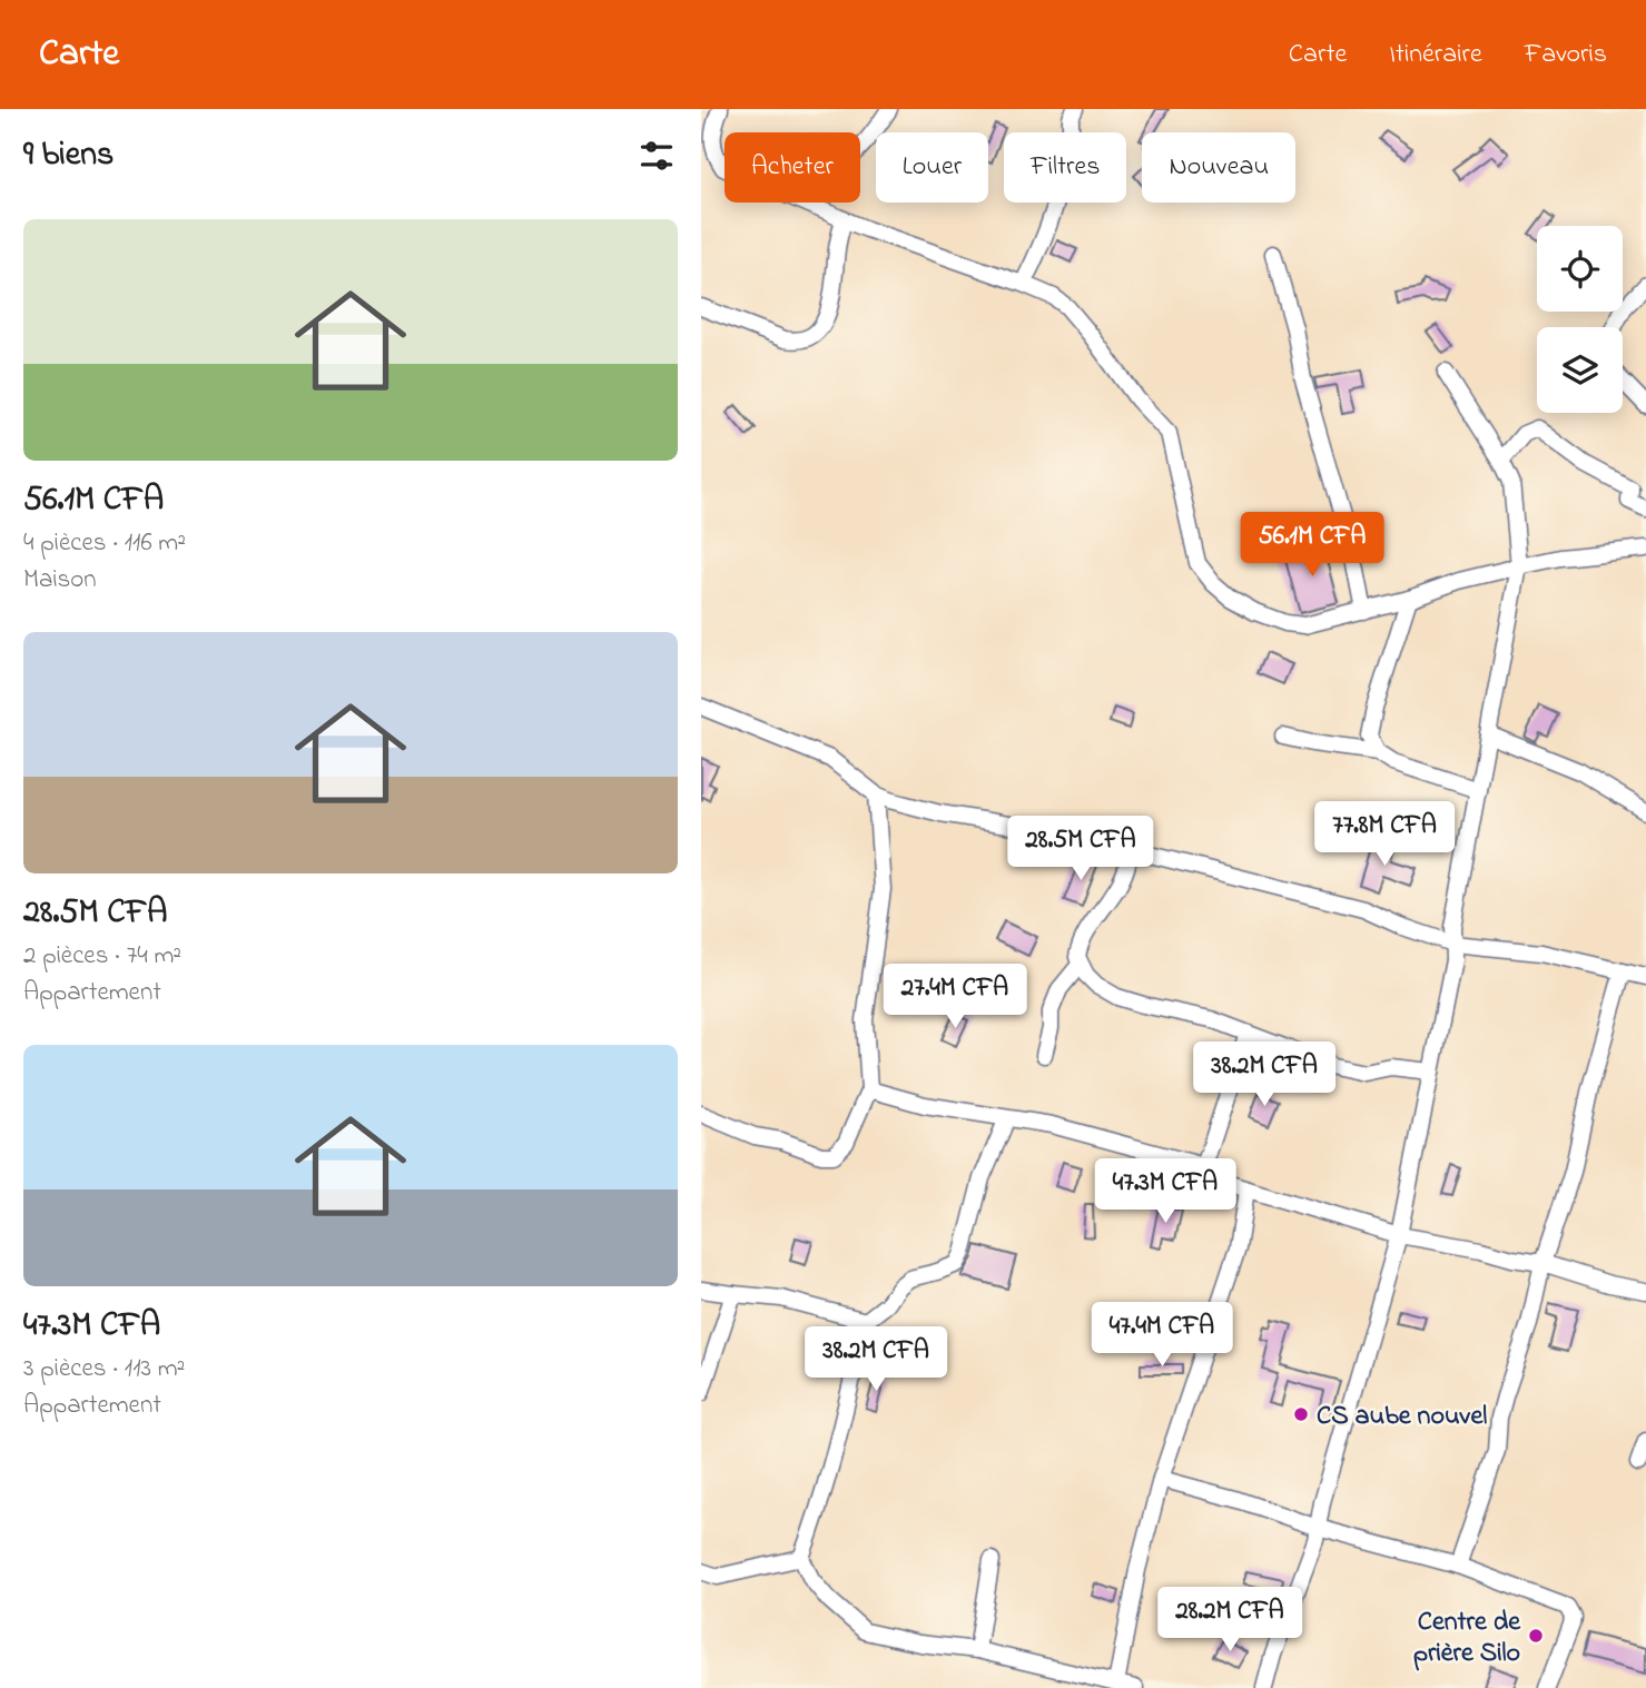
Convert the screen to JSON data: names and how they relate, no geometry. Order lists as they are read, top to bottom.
{
  "places": ["CS aube nouvel", "Centre de prière Silo"],
  "page": {
    "header": "Carte",
    "nav": ["Carte", "Itinéraire", "Favoris"],
    "heading": "9 biens",
    "chip": [
      "Acheter",
      "Louer",
      "Filtres",
      "Nouveau"
    ],
    "list": [
      {
        "name": "56.1M CFA",
        "note": "4 pièces · 116 m² · Maison"
      },
      {
        "name": "28.5M CFA",
        "note": "2 pièces · 74 m² · Appartement"
      },
      {
        "name": "47.3M CFA",
        "note": "3 pièces · 113 m² · Appartement"
      }
    ],
    "price": [
      "56.1M CFA",
      "77.8M CFA",
      "28.5M CFA",
      "27.4M CFA",
      "38.2M CFA",
      "47.3M CFA",
      "47.4M CFA",
      "38.2M CFA",
      "28.2M CFA"
    ]
  }
}
